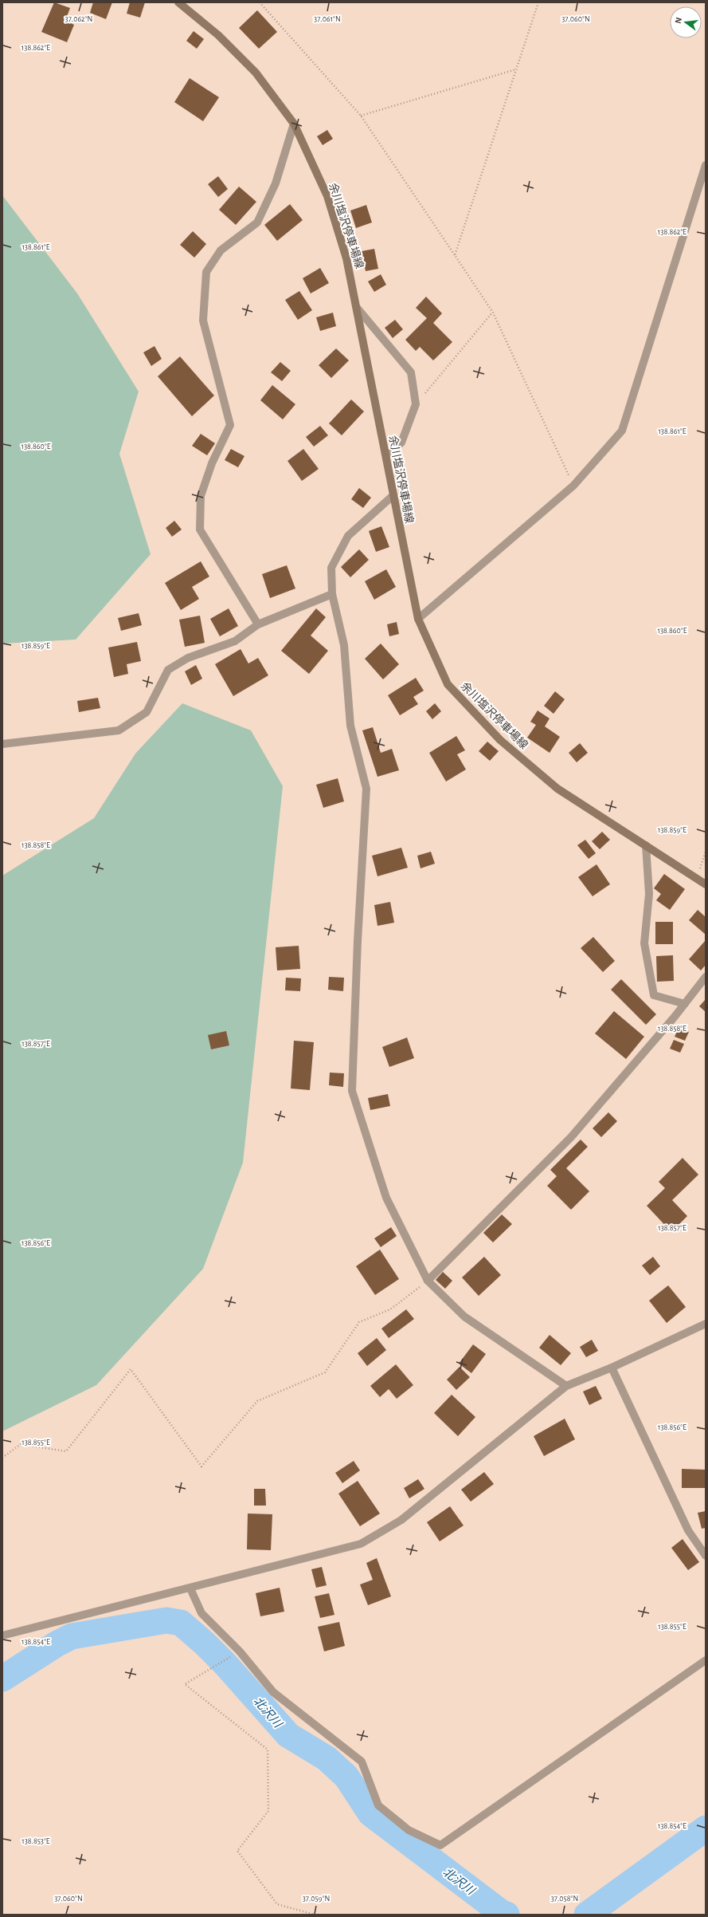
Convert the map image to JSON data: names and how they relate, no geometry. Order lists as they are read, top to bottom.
{
  "streets": {
    "main road": ["余川塩沢停車場線"]
  },
  "water": ["北沢川"],
  "north": "left",
  "coordinates": [
    "37.062°N",
    "37.061°N",
    "37.060°N",
    "138.862°E",
    "138.861°E",
    "138.860°E",
    "138.859°E",
    "138.858°E",
    "138.857°E",
    "138.856°E",
    "138.855°E",
    "138.854°E",
    "138.853°E",
    "37.059°N",
    "37.058°N"
  ]
}
